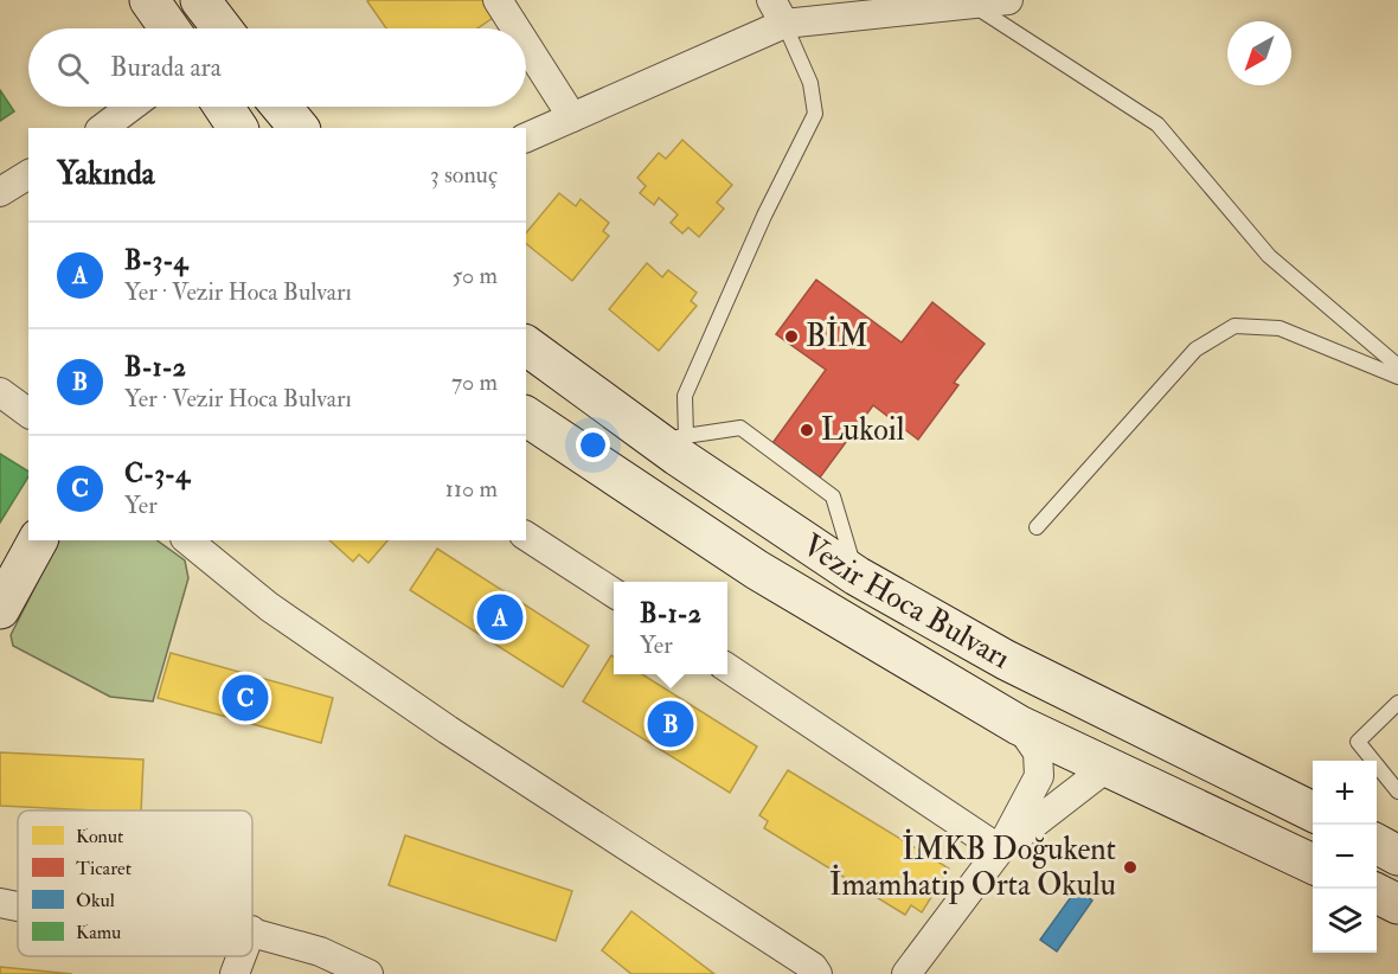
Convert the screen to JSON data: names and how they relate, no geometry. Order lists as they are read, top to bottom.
{
  "streets": {
    "main road": ["Vezir Hoca Bulvarı"]
  },
  "places": ["BİM", "Lukoil", "İMKB Doğukent İmamhatip Orta Okulu"],
  "legend": [
    "Konut",
    "Ticaret",
    "Okul",
    "Kamu"
  ],
  "north": "bottom left",
  "page": {
    "search": "Burada ara",
    "heading": ["Yakında", "3 sonuç"],
    "list": [
      {
        "mark": "A",
        "name": "B-3-4",
        "note": "Yer · Vezir Hoca Bulvarı",
        "value": "50 m"
      },
      {
        "mark": "B",
        "name": "B-1-2",
        "note": "Yer · Vezir Hoca Bulvarı",
        "value": "70 m"
      },
      {
        "mark": "C",
        "name": "C-3-4",
        "note": "Yer",
        "value": "110 m"
      }
    ],
    "popup": ["B-1-2", "Yer"],
    "pins": ["A", "C", "B"],
    "map_buttons": ["+", "−"]
  }
}
